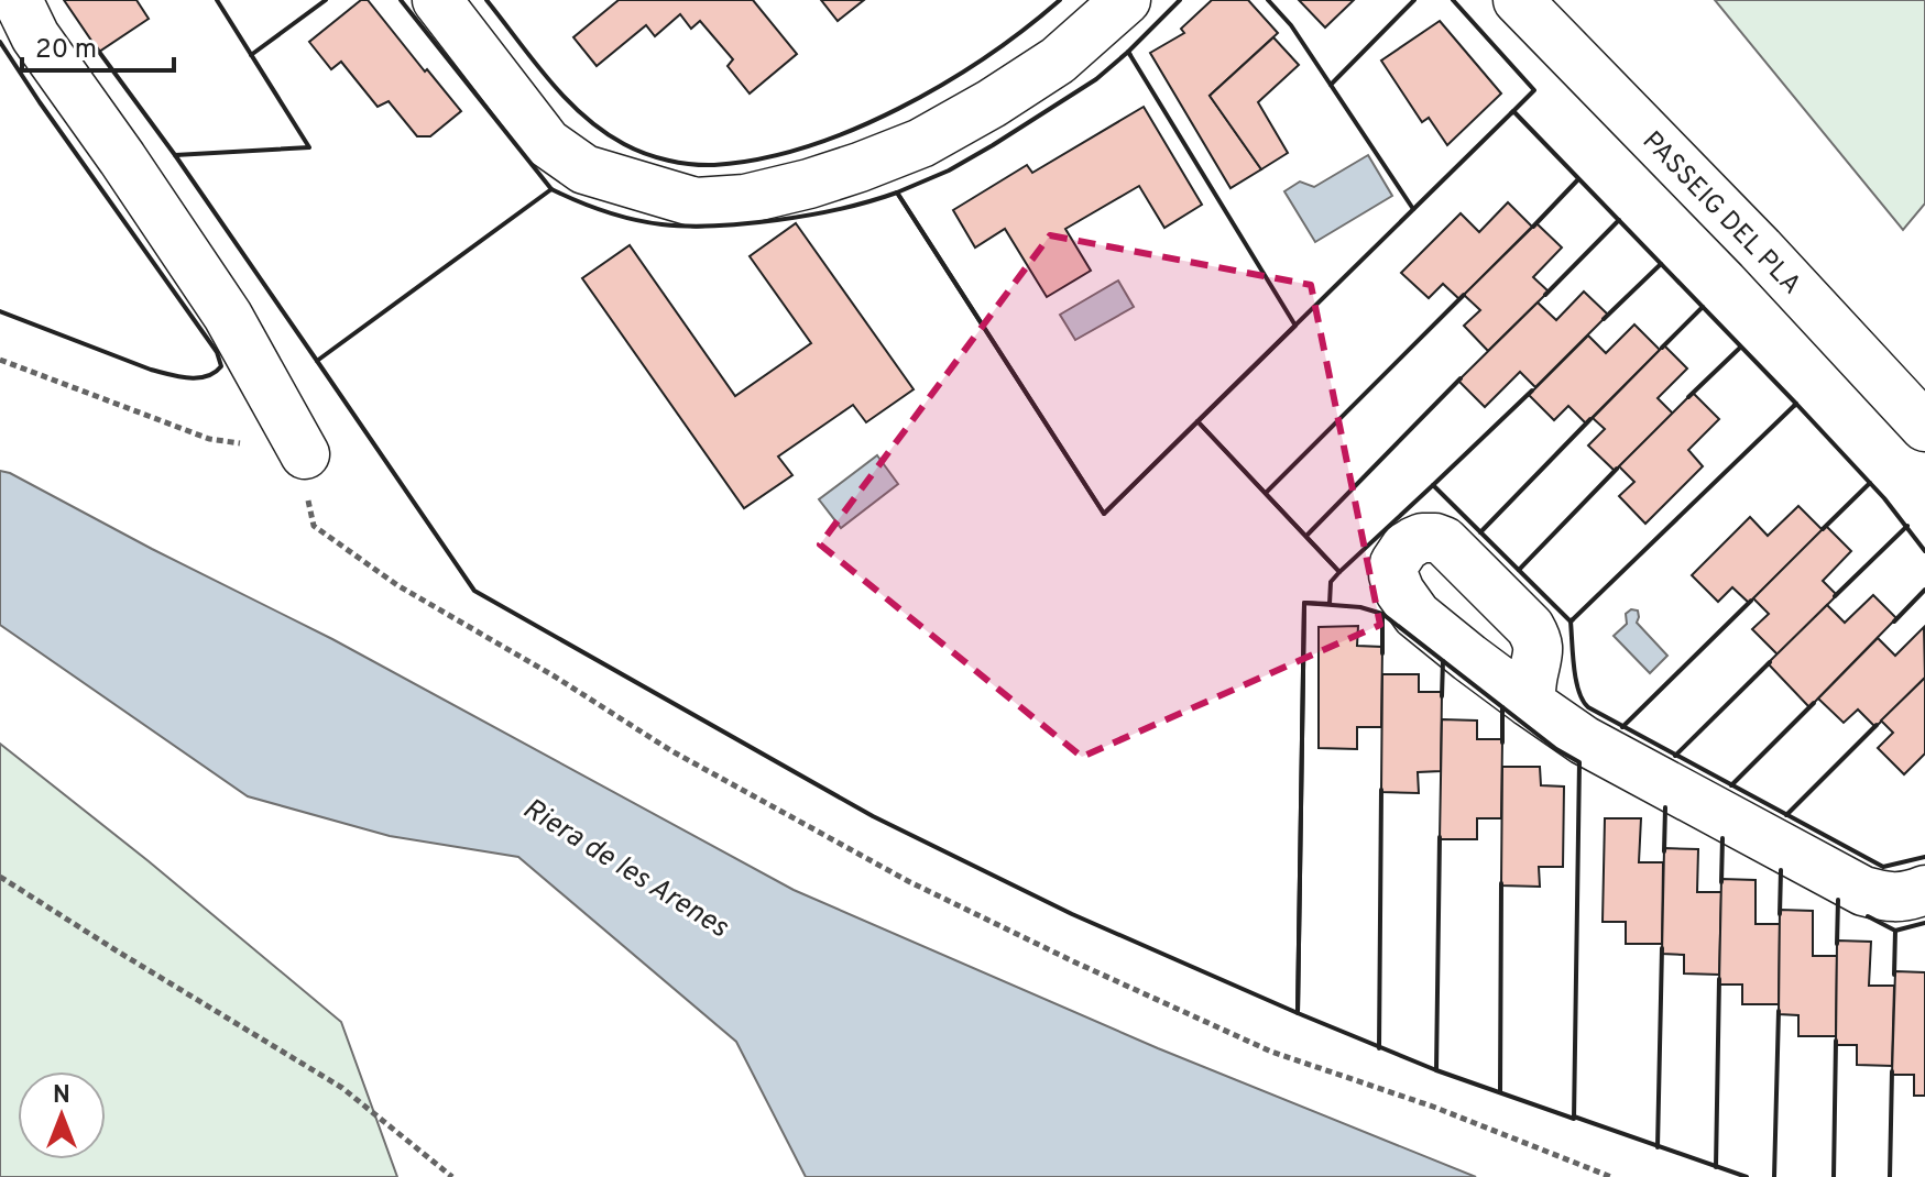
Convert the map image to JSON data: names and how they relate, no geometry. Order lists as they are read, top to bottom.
{
  "streets": {
    "street": ["PASSEIG DEL PLA"]
  },
  "water": ["Riera de les Arenes"],
  "scale_bar": "20 m",
  "north": "top"
}
